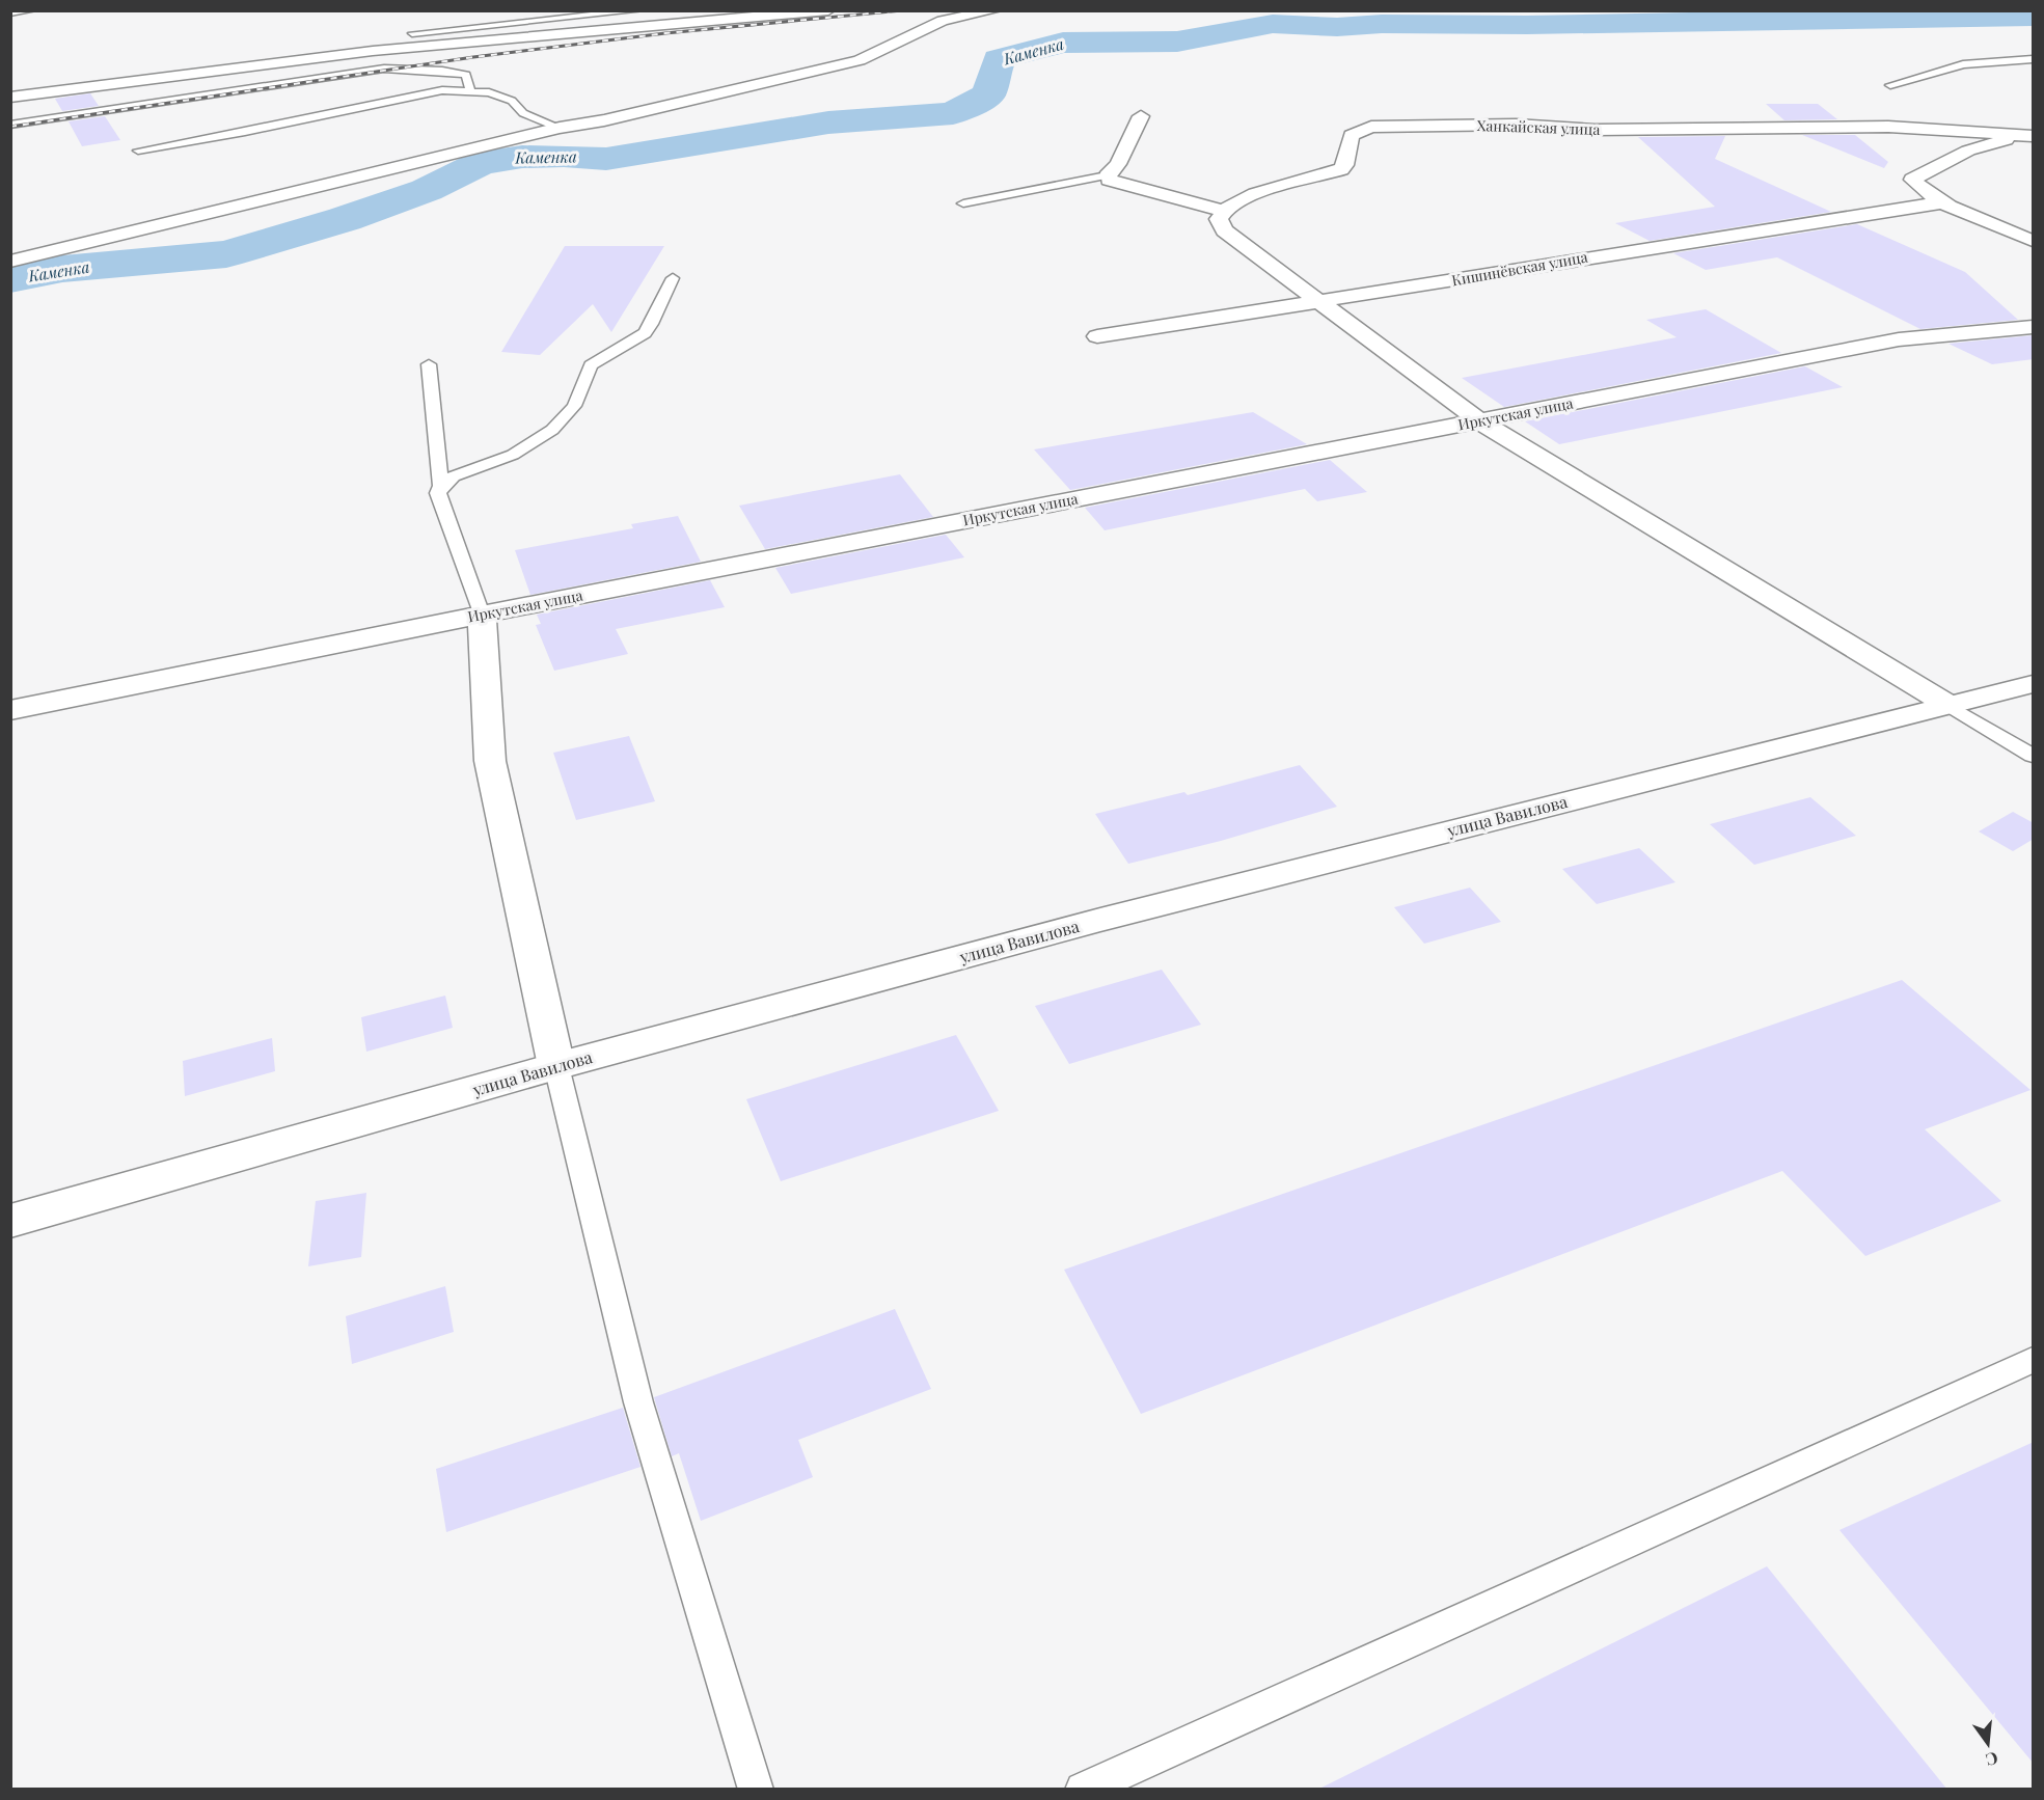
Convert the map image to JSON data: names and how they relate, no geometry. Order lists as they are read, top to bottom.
{
  "streets": {
    "street": [
      "Ханкайская улица",
      "Кишинёвская улица",
      "Иркутская улица",
      "улица Вавилова"
    ]
  },
  "water": ["Каменка"],
  "north": "bottom"
}
